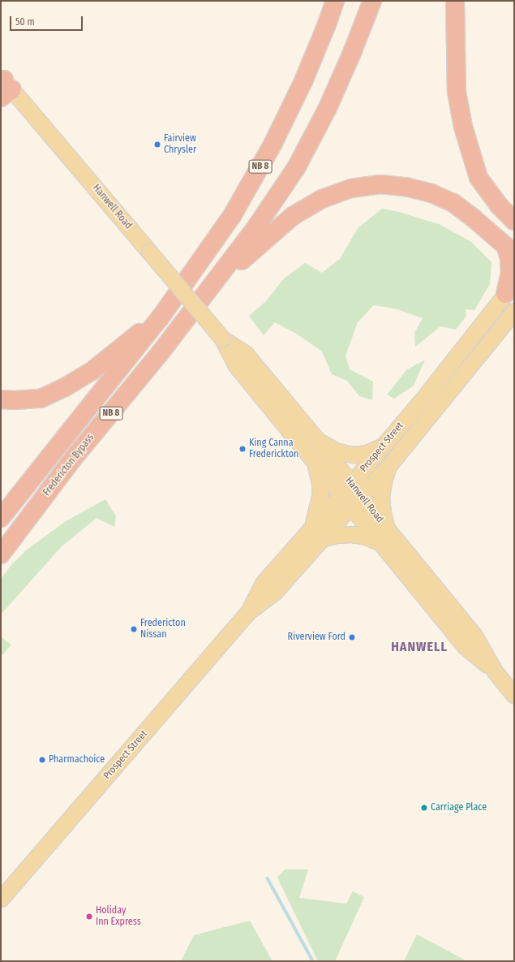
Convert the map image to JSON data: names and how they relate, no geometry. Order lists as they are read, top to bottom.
{
  "streets": {
    "highway": ["NB 8", "Fredericton Bypass"],
    "main road": ["Hanwell Road", "Prospect Street"]
  },
  "crossings": [
    ["NB 8", "Fredericton Bypass"],
    ["Hanwell Road", "Prospect Street"]
  ],
  "districts": ["HANWELL"],
  "places": [
    "Fairview Chrysler",
    "King Canna Frederickton",
    "Fredericton Nissan",
    "Riverview Ford",
    "Pharmachoice",
    "Carriage Place",
    "Holiday Inn Express"
  ],
  "scale_bar": "50 m"
}
